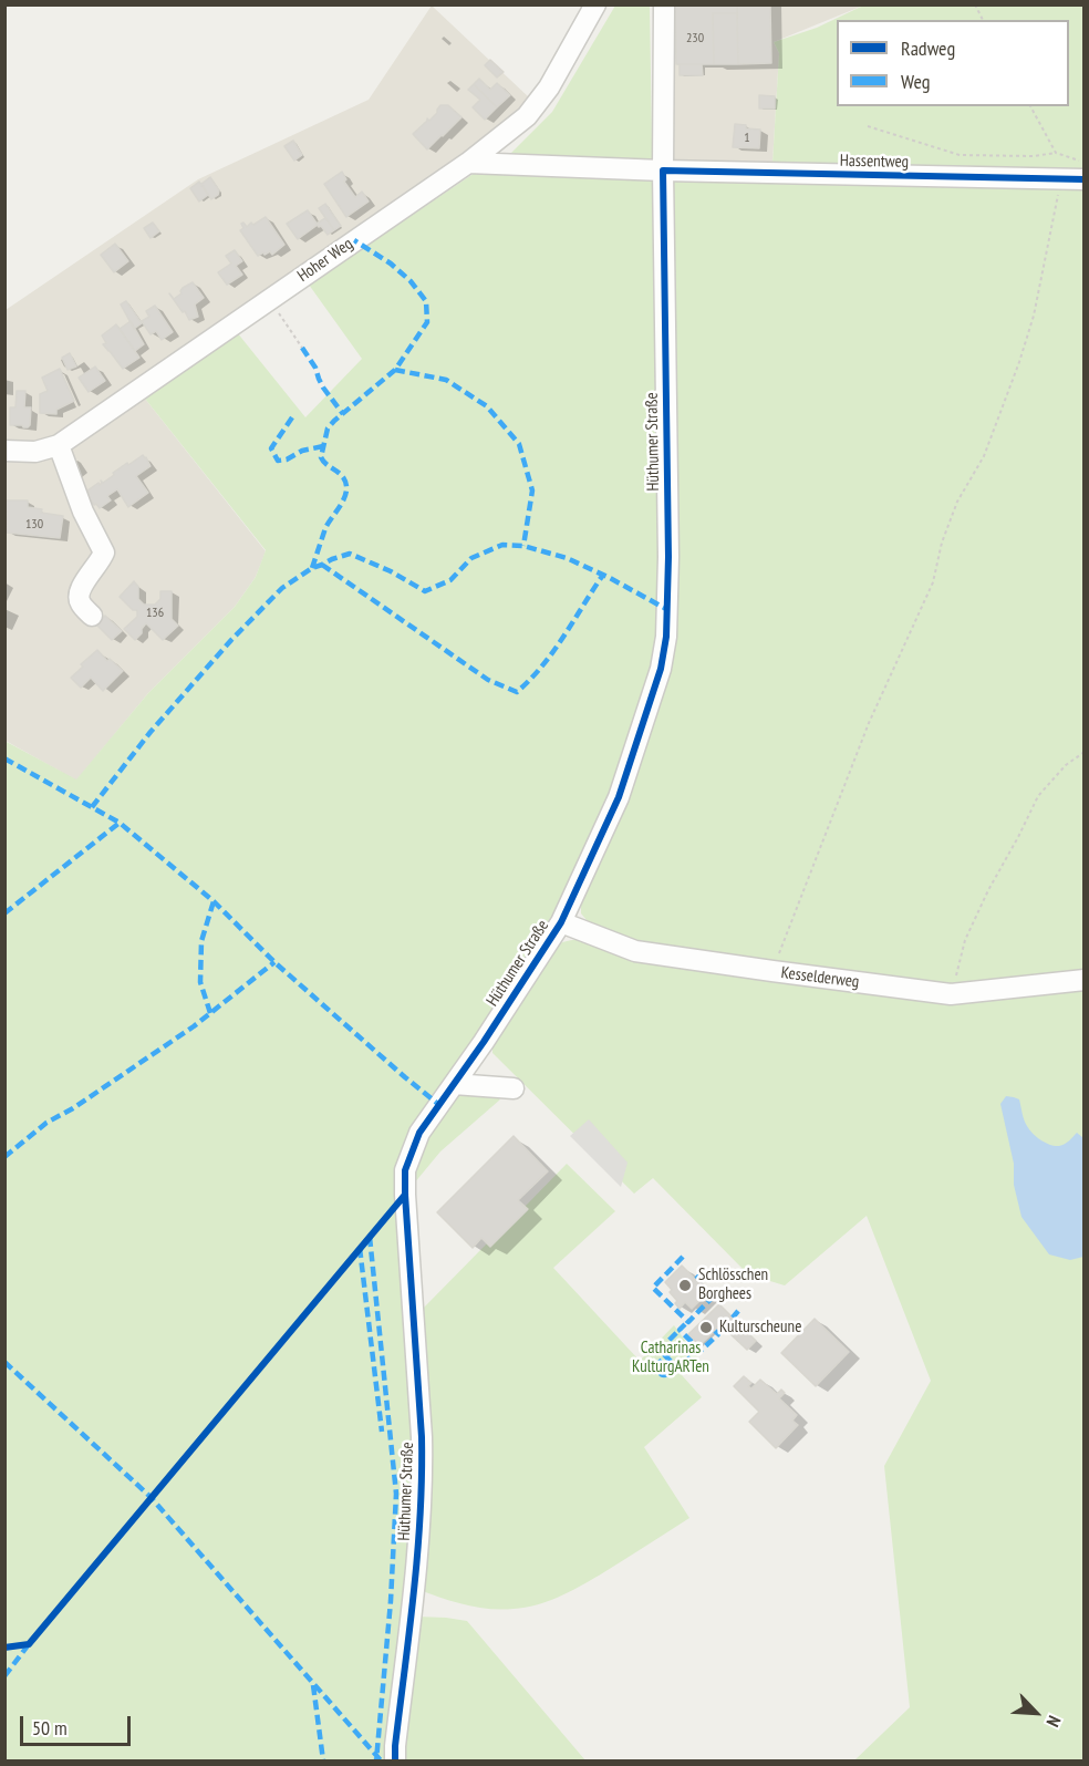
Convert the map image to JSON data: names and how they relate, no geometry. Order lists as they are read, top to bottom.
{
  "streets": {
    "street": [
      "Hassentweg",
      "Hoher Weg",
      "Hüthumer Straße",
      "Kesselderweg"
    ]
  },
  "crossings": [
    ["Hassentweg", "Hoher Weg"],
    ["Hassentweg", "Hüthumer Straße"],
    ["Hüthumer Straße", "Kesselderweg"]
  ],
  "parks": ["Catharinas KulturgARTen"],
  "places": ["Schlösschen Borghees", "Kulturscheune"],
  "house_numbers": [
    "230",
    "1",
    "130",
    "136"
  ],
  "legend": ["Radweg", "Weg"],
  "scale_bar": "50 m",
  "north": "bottom right"
}
